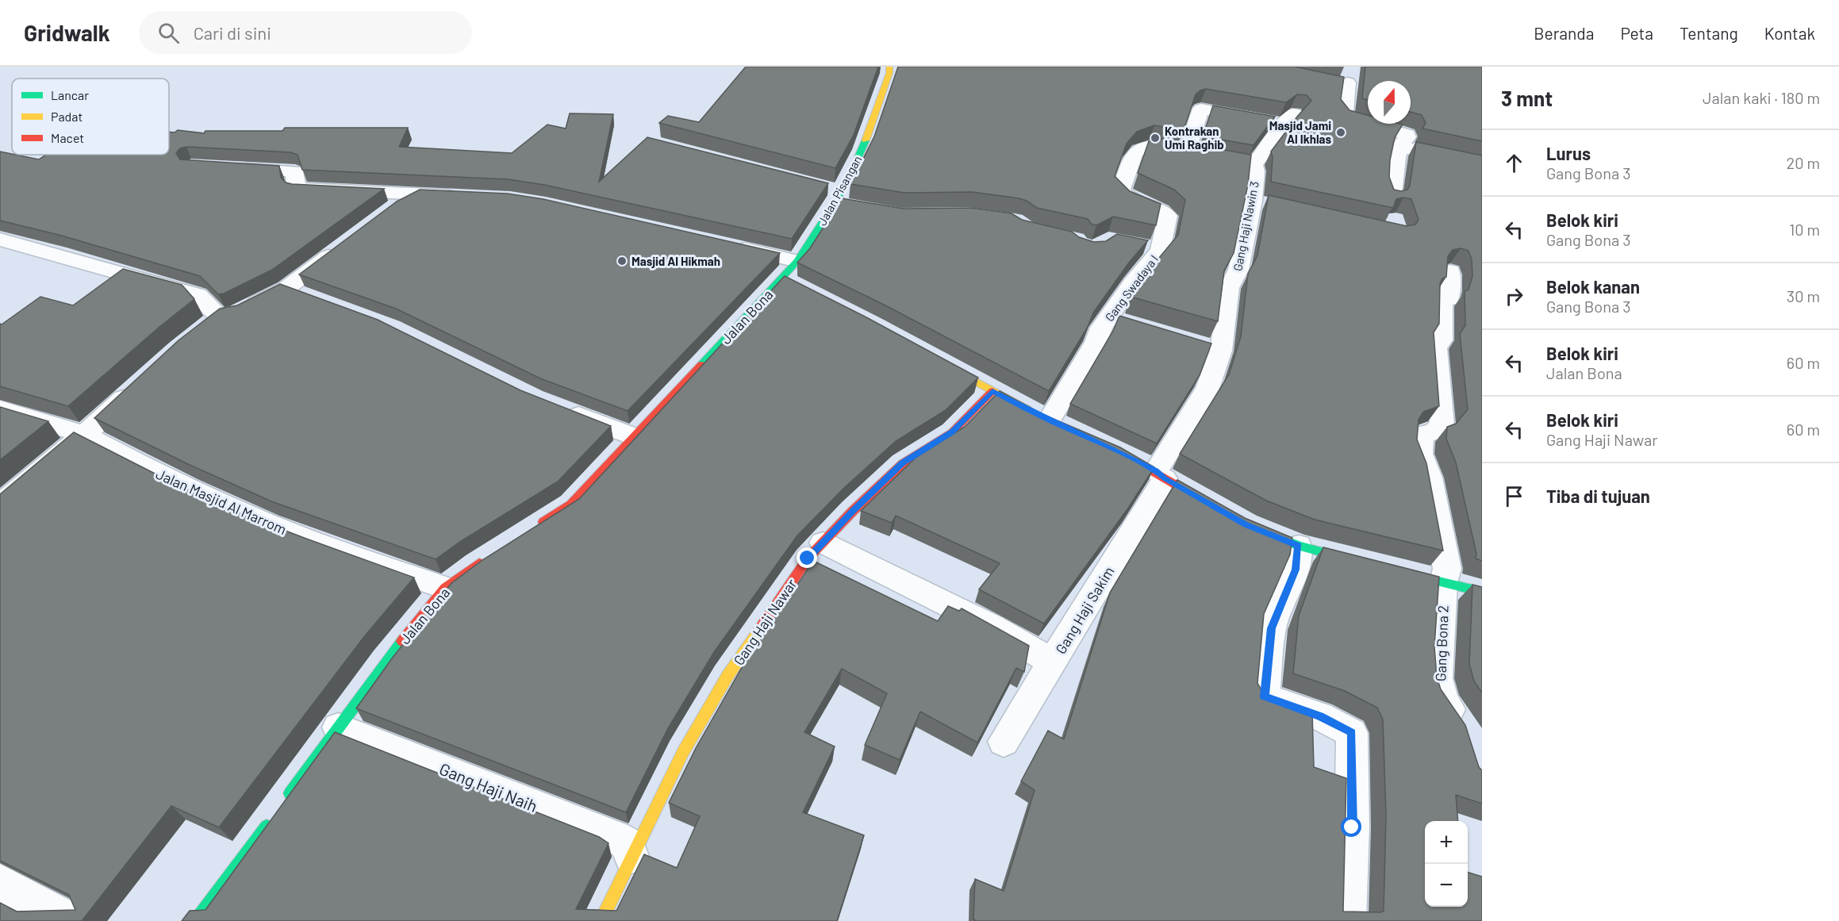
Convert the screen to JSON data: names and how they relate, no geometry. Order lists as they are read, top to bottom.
{
  "streets": {
    "street": [
      "Jalan Pisangan",
      "Gang Haji Nawin 3",
      "Gang Swadaya I",
      "Jalan Bona",
      "Jalan Masjid Al Marrom",
      "Gang Haji Sakim",
      "Gang Haji Nawar",
      "Gang Bona 2",
      "Gang Haji Naih"
    ]
  },
  "crossings": [
    ["Jalan Pisangan", "Jalan Bona"],
    ["Gang Haji Nawin 3", "Gang Swadaya I"],
    ["Gang Haji Nawin 3", "Gang Haji Sakim"],
    ["Jalan Bona", "Jalan Masjid Al Marrom"],
    ["Jalan Bona", "Gang Haji Naih"],
    ["Gang Haji Nawar", "Gang Haji Naih"]
  ],
  "places": ["Masjid Jami Al Ikhlas", "Kontrakan Umi Raghib", "Masjid Al Hikmah"],
  "legend": ["Lancar", "Padat", "Macet"],
  "north": "top",
  "page": {
    "header": "Gridwalk",
    "search": "Cari di sini",
    "nav": [
      "Beranda",
      "Peta",
      "Tentang",
      "Kontak"
    ],
    "heading": ["3 mnt", "Jalan kaki · 180 m"],
    "list": [
      ["Lurus", "Gang Bona 3", "20 m"],
      ["Belok kiri", "Gang Bona 3", "10 m"],
      ["Belok kanan", "Gang Bona 3", "30 m"],
      ["Belok kiri", "Jalan Bona", "60 m"],
      ["Belok kiri", "Gang Haji Nawar", "60 m"],
      "Tiba di tujuan"
    ],
    "map_buttons": ["+", "−"]
  }
}
